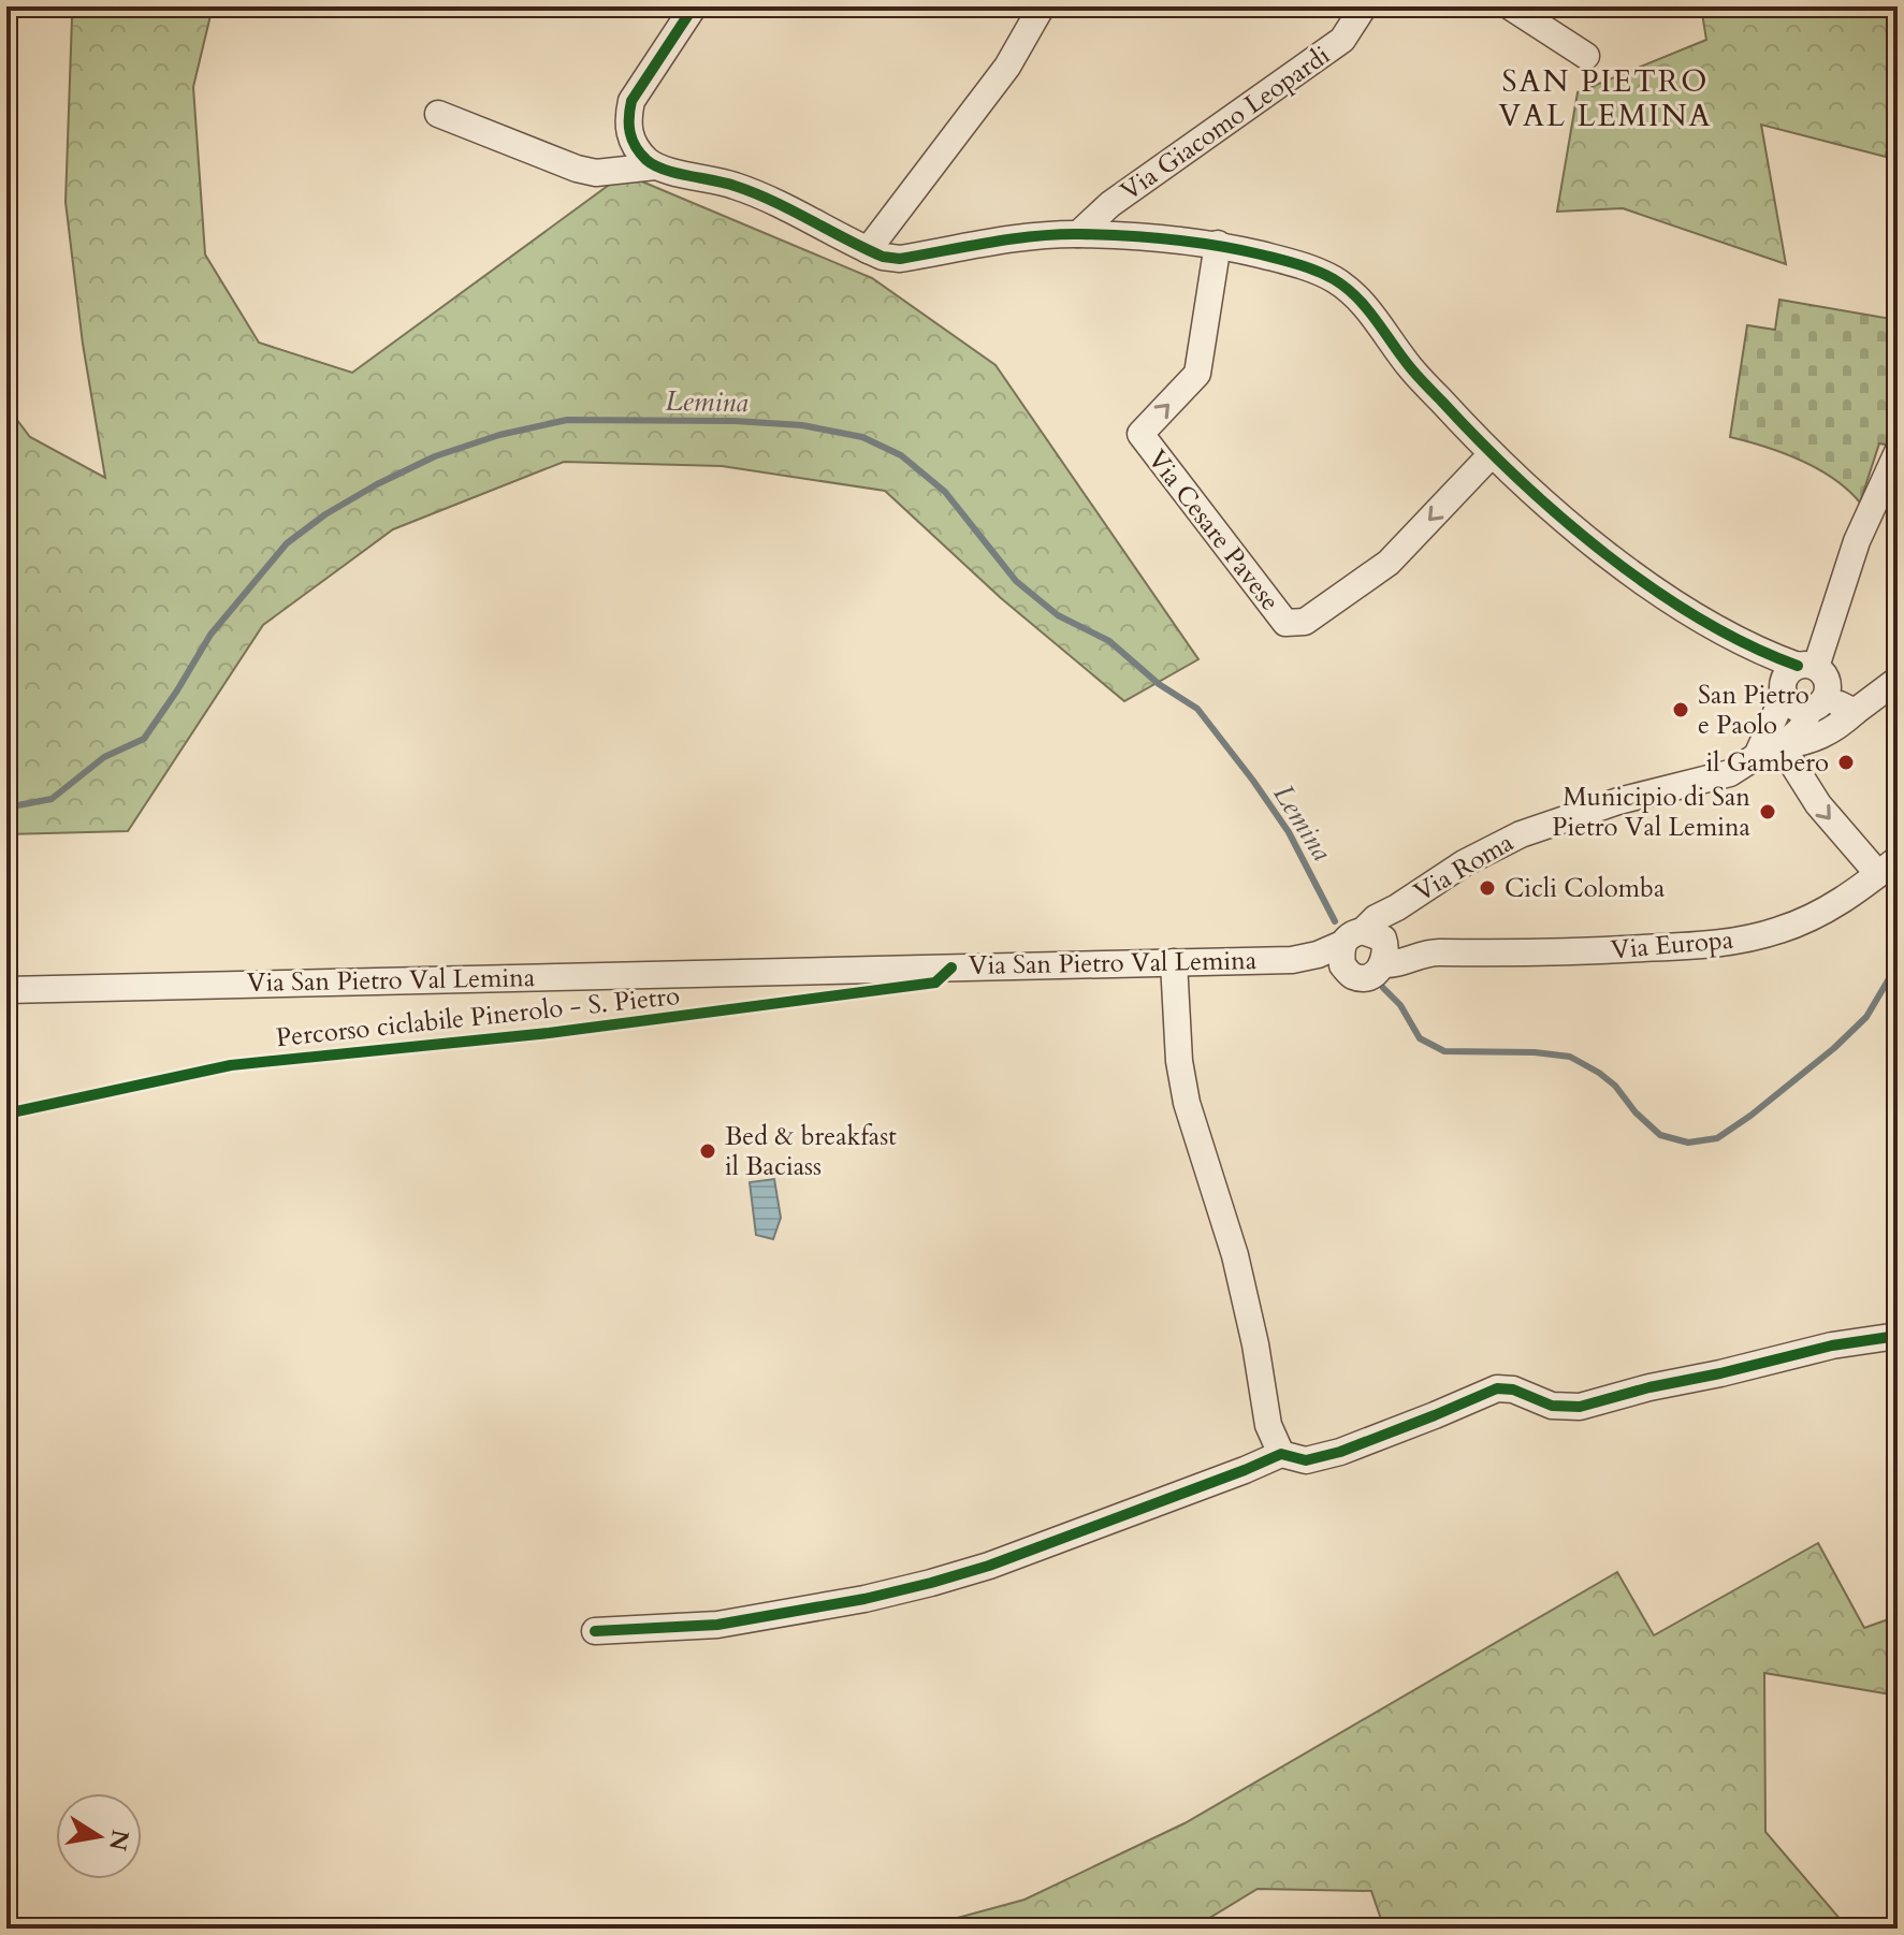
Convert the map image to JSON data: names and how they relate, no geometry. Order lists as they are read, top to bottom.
{
  "streets": {
    "street": [
      "Via Giacomo Leopardi",
      "Via Cesare Pavese",
      "Via Roma",
      "Via Europa",
      "Via San Pietro Val Lemina"
    ],
    "cycle path": ["Percorso ciclabile Pinerolo - S. Pietro"]
  },
  "crossings": [
    ["Via Roma", "Via Europa"],
    ["Via Roma", "Via San Pietro Val Lemina"],
    ["Via Europa", "Via San Pietro Val Lemina"]
  ],
  "districts": ["SAN PIETRO VAL LEMINA"],
  "water": ["Lemina"],
  "places": [
    "San Pietro e Paolo",
    "il Gambero",
    "Municipio di San Pietro Val Lemina",
    "Cicli Colomba",
    "Bed & breakfast il Baciass"
  ],
  "north": "right"
}
